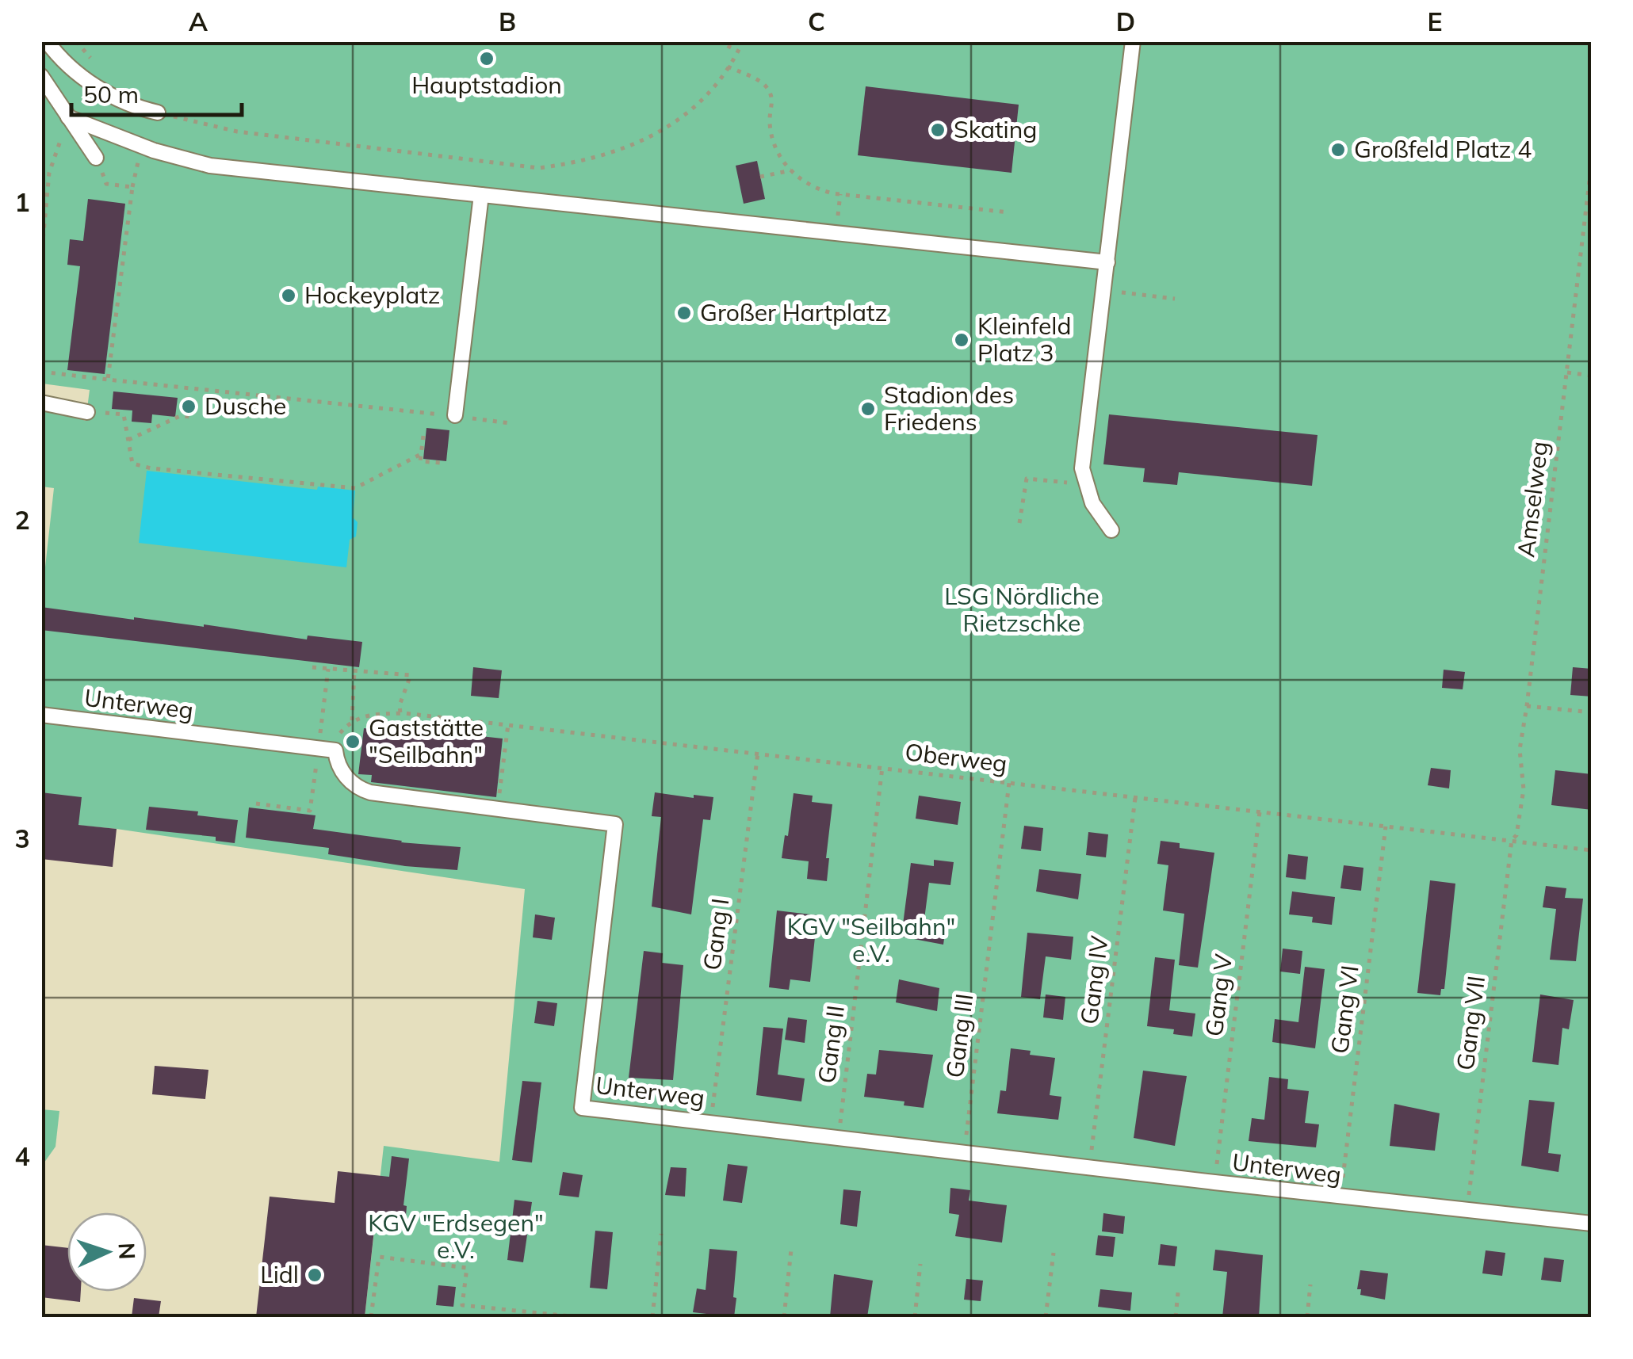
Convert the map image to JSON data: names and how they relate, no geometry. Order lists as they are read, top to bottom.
{
  "streets": {
    "lane": ["Unterweg"],
    "path": [
      "Amselweg",
      "Oberweg",
      "Gang I",
      "Gang IV",
      "Gang V",
      "Gang VI",
      "Gang VII",
      "Gang III",
      "Gang II"
    ]
  },
  "crossings": [
    ["Amselweg", "Oberweg"],
    ["Amselweg", "Gang VII"],
    ["Unterweg", "Gang I"],
    ["Unterweg", "Gang IV"],
    ["Unterweg", "Gang V"],
    ["Unterweg", "Gang VI"],
    ["Unterweg", "Gang VII"],
    ["Unterweg", "Gang III"],
    ["Unterweg", "Gang II"],
    ["Oberweg", "Gang I"],
    ["Oberweg", "Gang IV"],
    ["Oberweg", "Gang V"],
    ["Oberweg", "Gang VI"],
    ["Oberweg", "Gang VII"],
    ["Oberweg", "Gang III"],
    ["Oberweg", "Gang II"]
  ],
  "parks": ["LSG Nördliche Rietzschke", "KGV \"Seilbahn\" e.V.", "KGV \"Erdsegen\" e.V."],
  "places": [
    "Hauptstadion",
    "Skating",
    "Großfeld Platz 4",
    "Hockeyplatz",
    "Großer Hartplatz",
    "Kleinfeld Platz 3",
    "Dusche",
    "Stadion des Friedens",
    "Gaststätte \"Seilbahn\"",
    "Lidl"
  ],
  "scale_bar": "50 m",
  "north": "right",
  "grid": {
    "columns": [
      "A",
      "B",
      "C",
      "D",
      "E"
    ],
    "rows": [
      "1",
      "2",
      "3",
      "4"
    ]
  }
}
